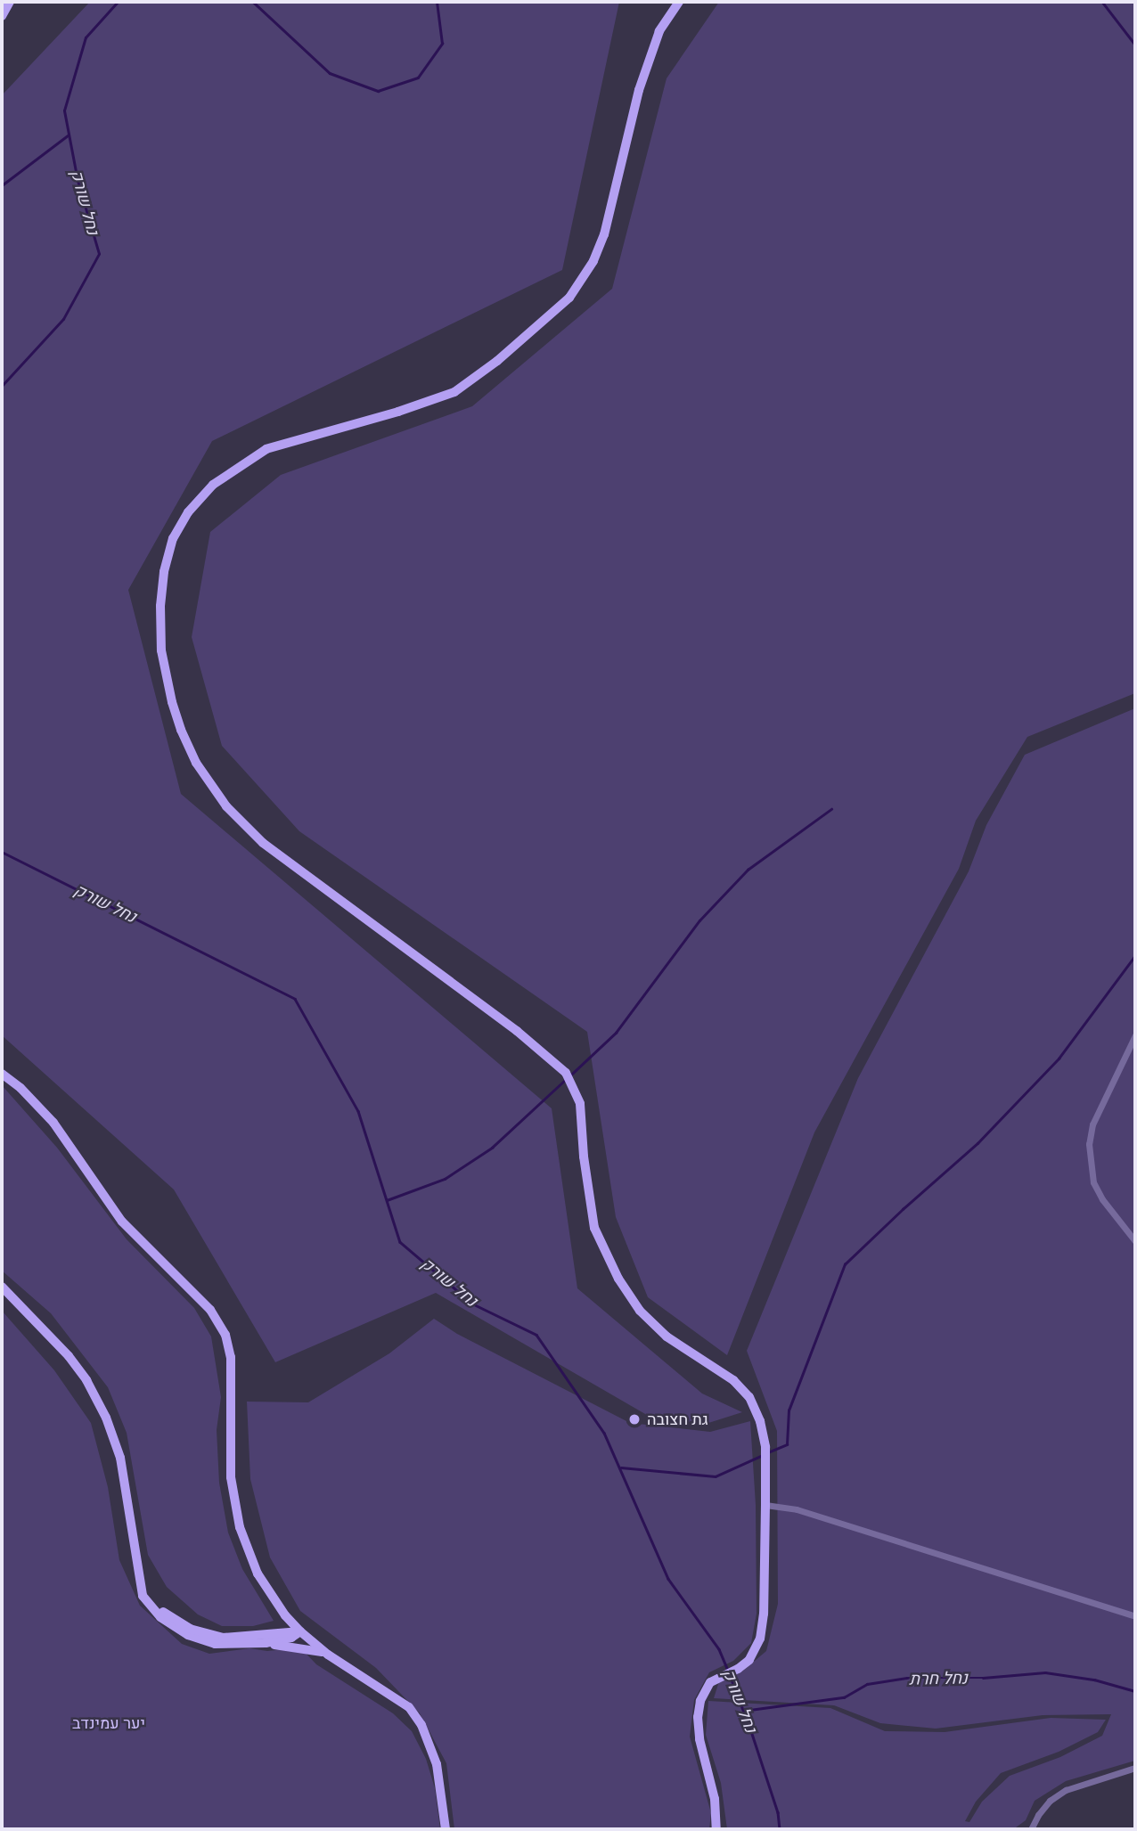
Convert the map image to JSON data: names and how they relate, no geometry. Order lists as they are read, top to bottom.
{
  "water": ["נחל שורק", "נחל חרת"],
  "parks": ["יער עמינדב"],
  "places": ["גת חצובה"]
}
